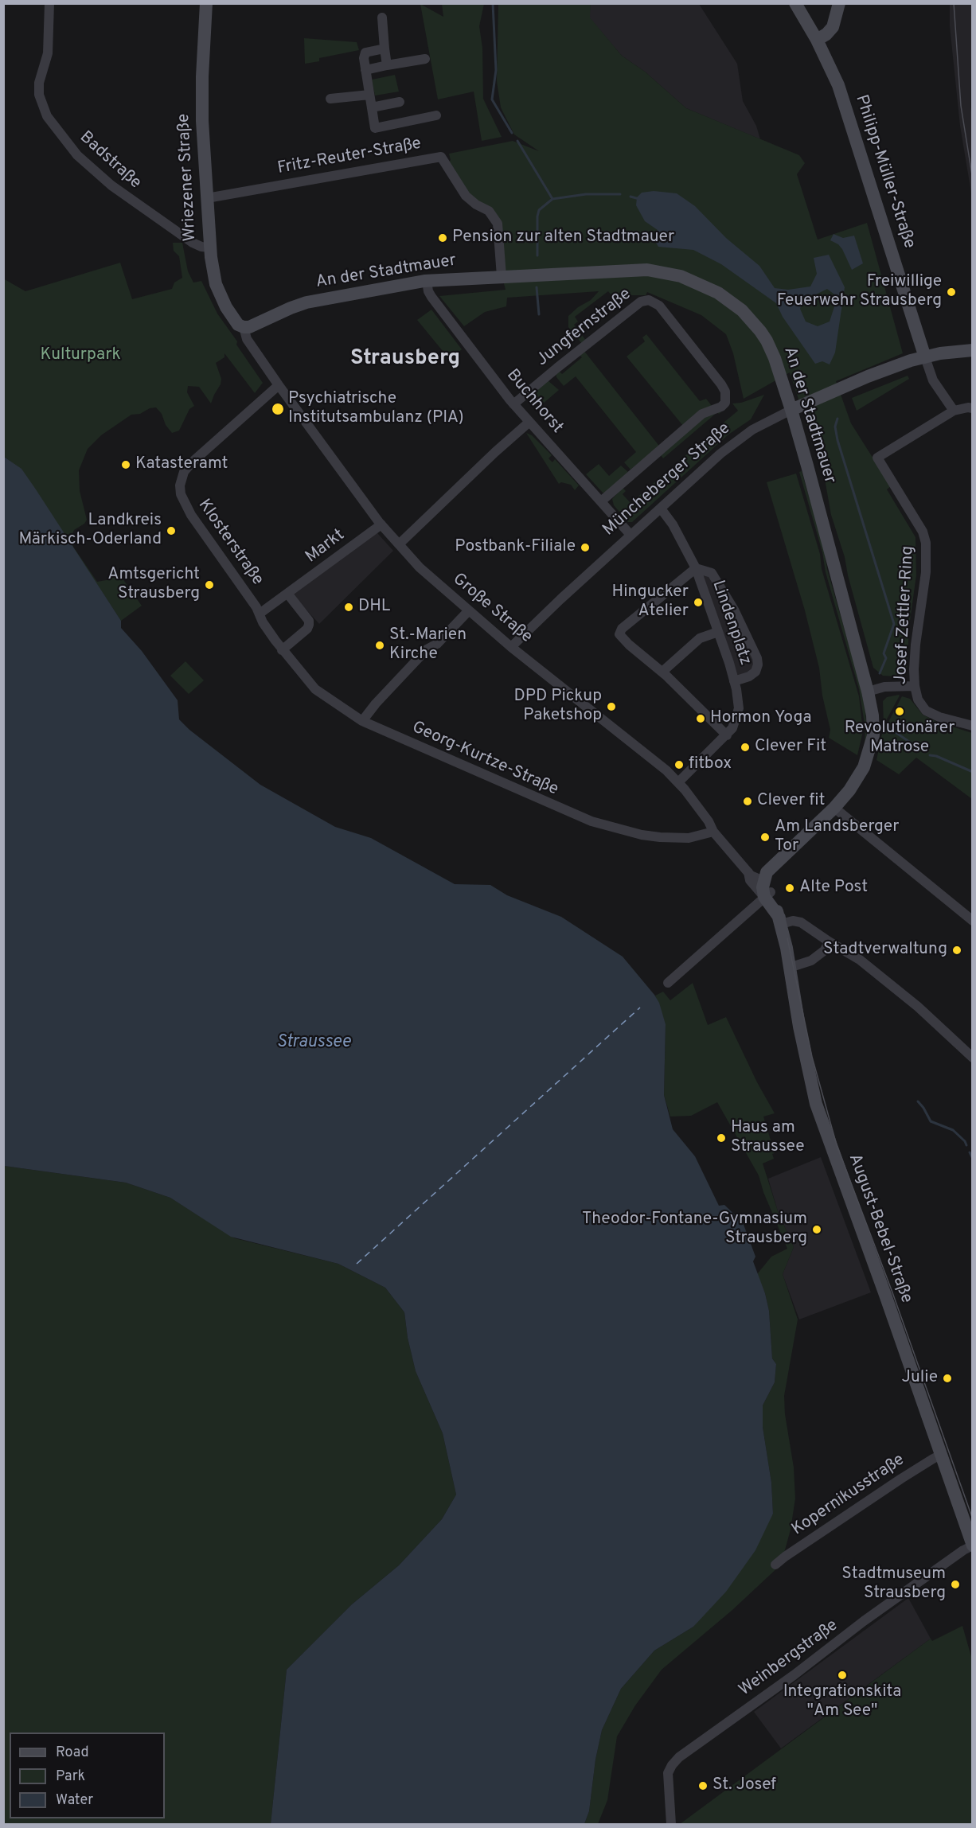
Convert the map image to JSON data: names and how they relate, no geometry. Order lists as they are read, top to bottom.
{
  "streets": {
    "street": [
      "Fritz-Reuter-Straße",
      "Badstraße",
      "Philipp-Müller-Straße",
      "Wriezener Straße",
      "An der Stadtmauer",
      "Jungfernstraße",
      "Buchhorst",
      "Müncheberger Straße",
      "Klosterstraße",
      "Markt",
      "Große Straße",
      "Josef-Zettler-Ring",
      "Lindenplatz",
      "Georg-Kurtze-Straße",
      "August-Bebel-Straße",
      "Kopernikusstraße",
      "Weinbergstraße"
    ]
  },
  "crossings": [
    ["Fritz-Reuter-Straße", "Wriezener Straße"],
    ["Fritz-Reuter-Straße", "An der Stadtmauer"],
    ["Badstraße", "Wriezener Straße"],
    ["Philipp-Müller-Straße", "Müncheberger Straße"],
    ["Wriezener Straße", "An der Stadtmauer"],
    ["Wriezener Straße", "Große Straße"],
    ["An der Stadtmauer", "Buchhorst"],
    ["An der Stadtmauer", "Müncheberger Straße"],
    ["An der Stadtmauer", "Große Straße"],
    ["An der Stadtmauer", "August-Bebel-Straße"],
    ["Jungfernstraße", "Buchhorst"],
    ["Buchhorst", "Müncheberger Straße"],
    ["Müncheberger Straße", "Große Straße"],
    ["Müncheberger Straße", "Lindenplatz"],
    ["Klosterstraße", "Markt"],
    ["Klosterstraße", "Große Straße"],
    ["Klosterstraße", "Georg-Kurtze-Straße"],
    ["Markt", "Große Straße"],
    ["Große Straße", "Georg-Kurtze-Straße"],
    ["Große Straße", "August-Bebel-Straße"],
    ["August-Bebel-Straße", "Kopernikusstraße"],
    ["August-Bebel-Straße", "Weinbergstraße"]
  ],
  "districts": ["Strausberg"],
  "water": ["Straussee"],
  "parks": ["Kulturpark"],
  "places": [
    "Pension zur alten Stadtmauer",
    "Freiwillige Feuerwehr Strausberg",
    "Psychiatrische Institutsambulanz (PIA)",
    "Katasteramt",
    "Landkreis Märkisch-Oderland",
    "Postbank-Filiale",
    "Amtsgericht Strausberg",
    "Hingucker Atelier",
    "DHL",
    "St.-Marien Kirche",
    "DPD Pickup Paketshop",
    "Revolutionärer Matrose",
    "Hormon Yoga",
    "Clever Fit",
    "fitbox",
    "Clever fit",
    "Am Landsberger Tor",
    "Alte Post",
    "Stadtverwaltung",
    "Haus am Straussee",
    "Theodor-Fontane-Gymnasium Strausberg",
    "Julie",
    "Stadtmuseum Strausberg",
    "Integrationskita \"Am See\"",
    "St. Josef"
  ],
  "legend": ["Road", "Park", "Water"]
}
